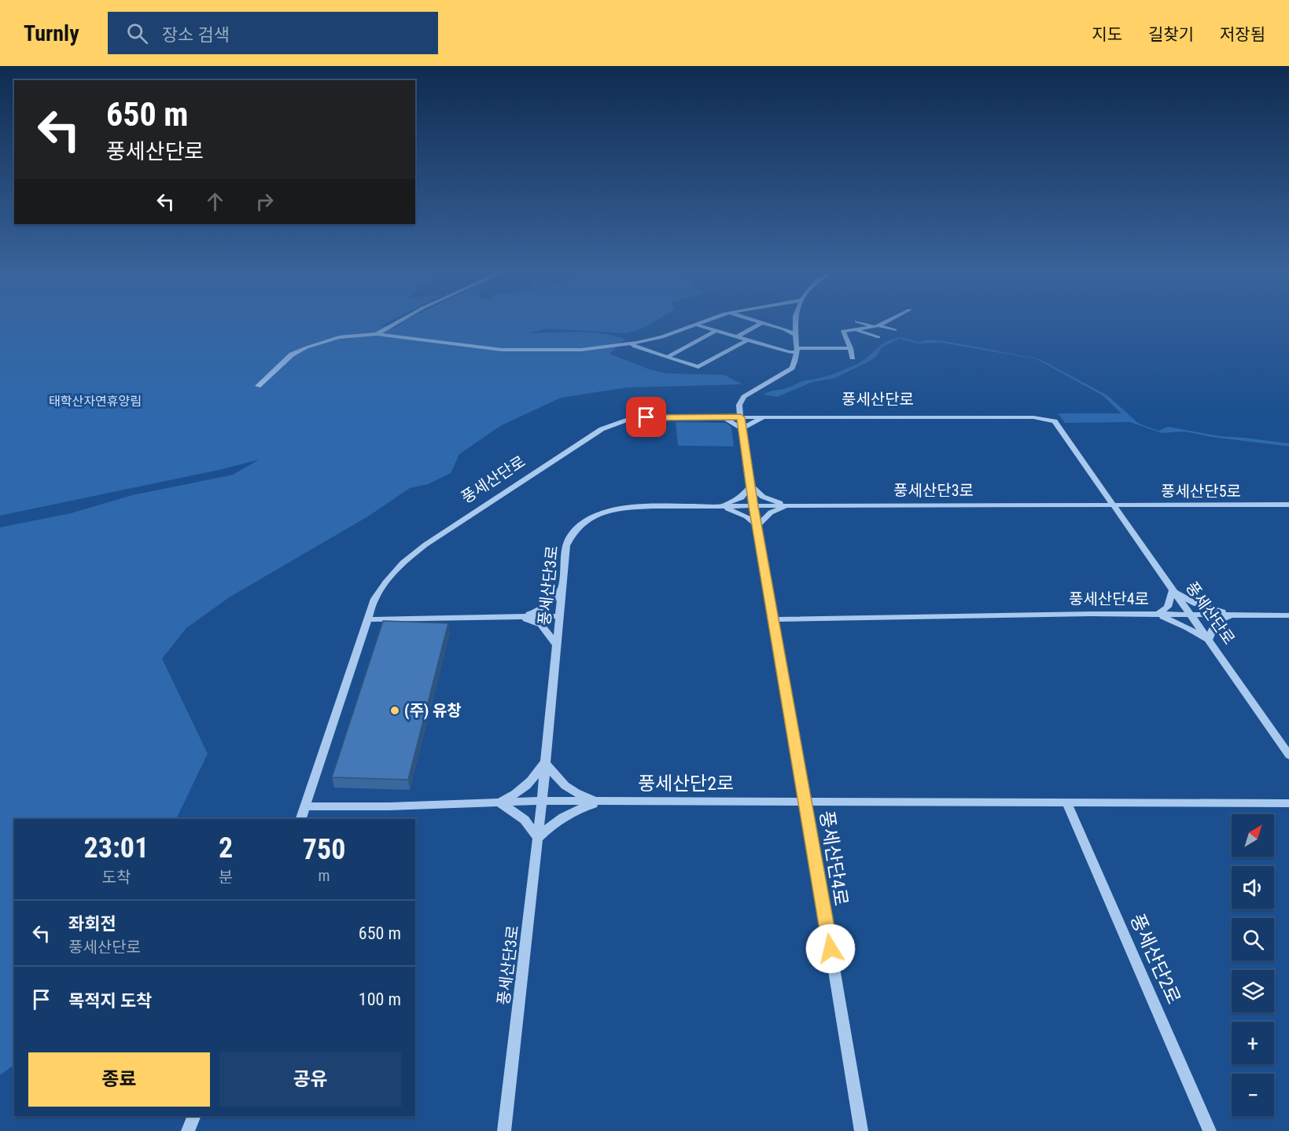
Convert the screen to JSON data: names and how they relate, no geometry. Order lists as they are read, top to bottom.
{
  "streets": {
    "street": [
      "풍세산단로",
      "풍세산단3로",
      "풍세산단5로",
      "풍세산단4로",
      "풍세산단2로"
    ]
  },
  "crossings": [
    ["풍세산단로", "풍세산단3로"],
    ["풍세산단로", "풍세산단5로"],
    ["풍세산단로", "풍세산단4로"],
    ["풍세산단로", "풍세산단2로"],
    ["풍세산단3로", "풍세산단5로"],
    ["풍세산단3로", "풍세산단4로"],
    ["풍세산단3로", "풍세산단2로"],
    ["풍세산단4로", "풍세산단2로"]
  ],
  "parks": ["태학산자연휴양림"],
  "places": ["(주) 유창"],
  "north": "top right",
  "page": {
    "header": "Turnly",
    "search": "장소 검색",
    "nav": ["지도", "길찾기", "저장됨"],
    "turn": ["650 m", "풍세산단로"],
    "map_buttons": ["+", "−"],
    "eta": [
      "23:01",
      "도착",
      "2",
      "분",
      "750",
      "m"
    ],
    "list": [
      {
        "name": "좌회전",
        "note": "풍세산단로",
        "value": "650 m"
      },
      {
        "name": "목적지 도착",
        "value": "100 m"
      }
    ],
    "buttons": ["종료", "공유"]
  }
}
